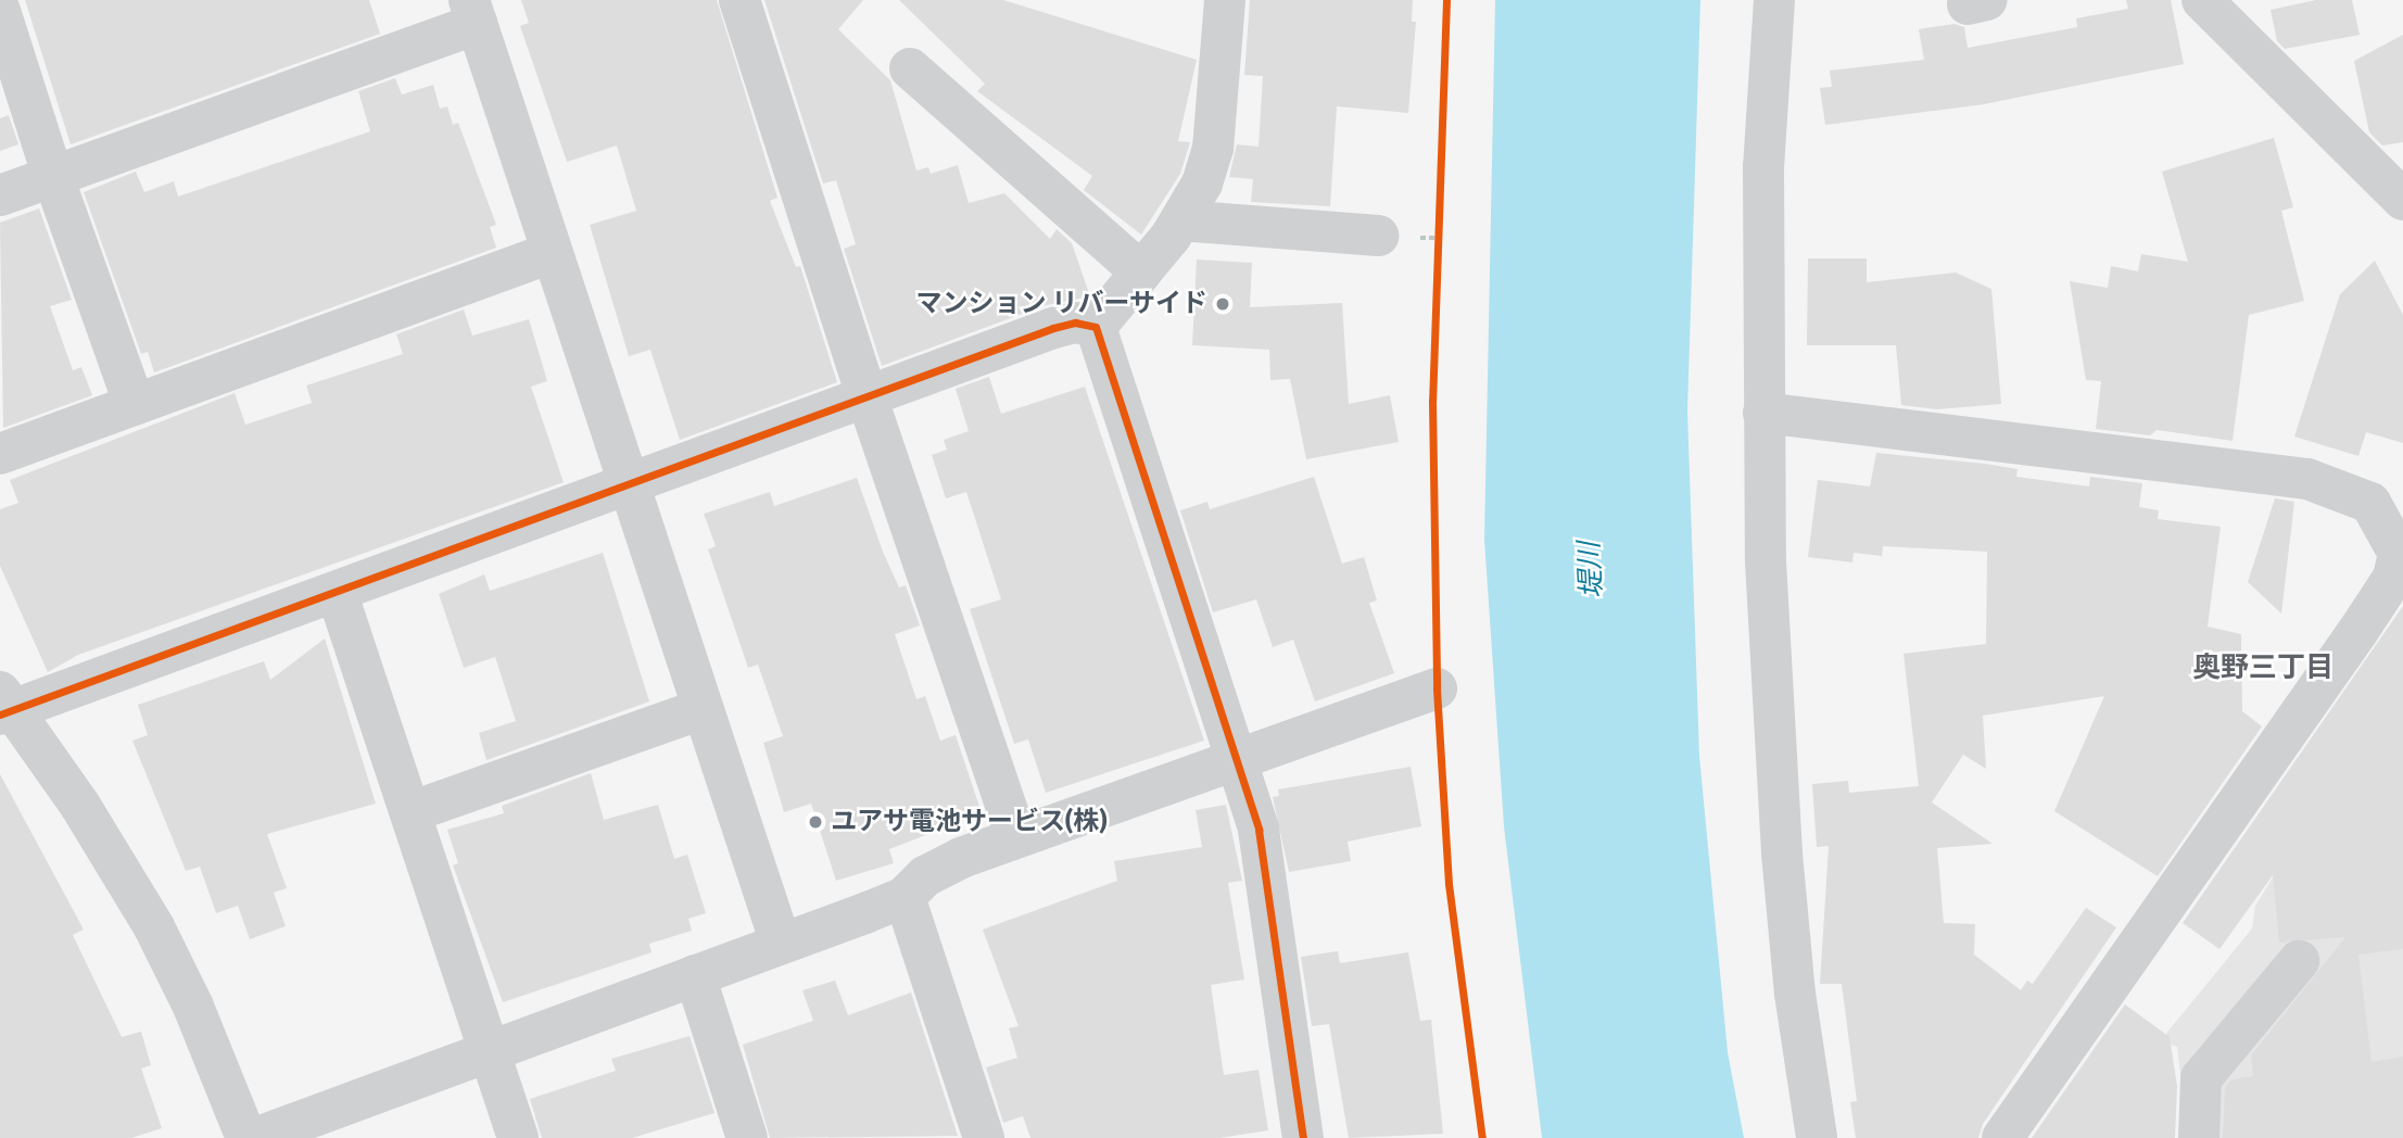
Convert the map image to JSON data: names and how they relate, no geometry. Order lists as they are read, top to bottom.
{
  "districts": ["奥野三丁目"],
  "water": ["堤川"],
  "places": ["マンション リバーサイド", "ユアサ電池サービス(株)"]
}
